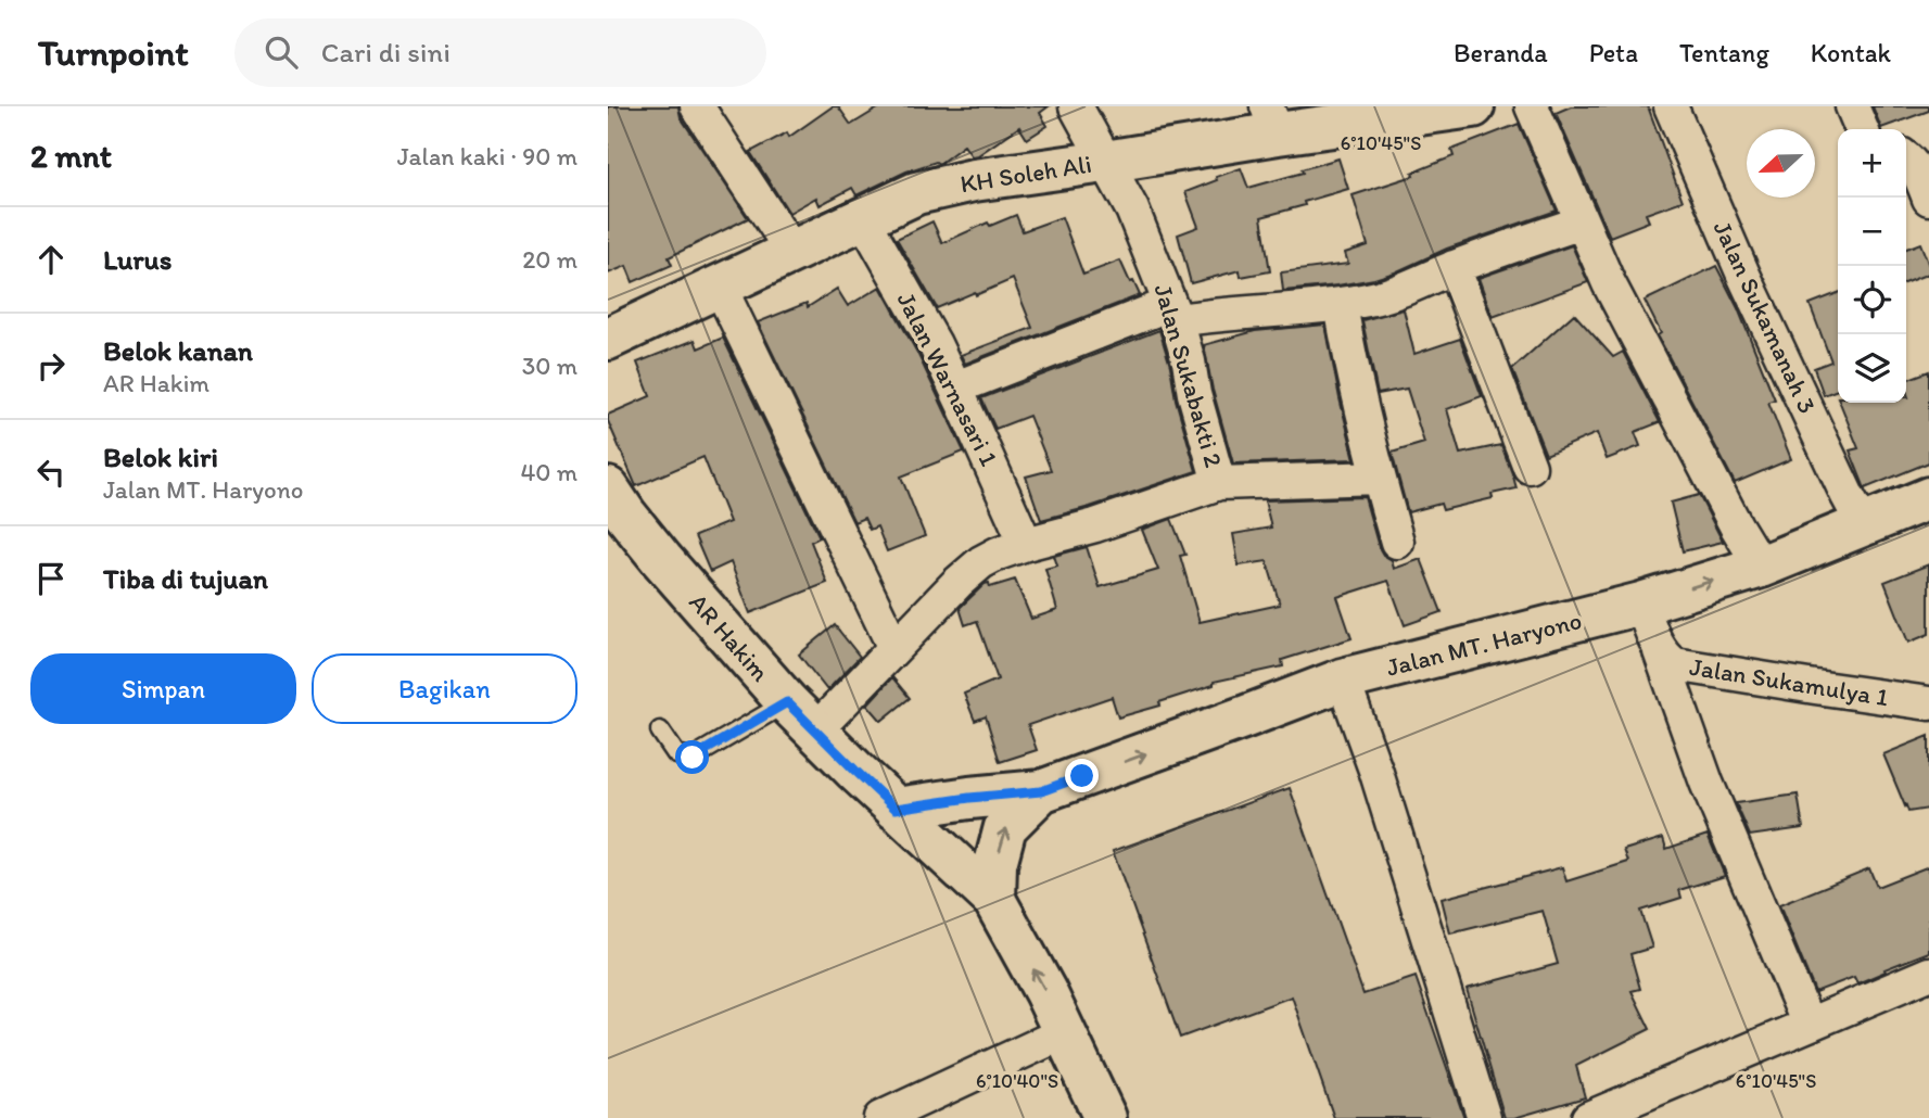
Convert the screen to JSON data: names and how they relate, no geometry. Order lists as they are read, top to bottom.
{
  "streets": {
    "street": [
      "KH Soleh Ali",
      "Jalan Sukamanah 3",
      "Jalan Sukabakti 2",
      "Jalan Warnasari 1",
      "AR Hakim",
      "Jalan MT. Haryono",
      "Jalan Sukamulya 1"
    ]
  },
  "crossings": [
    ["KH Soleh Ali", "Jalan Sukabakti 2"],
    ["KH Soleh Ali", "Jalan Warnasari 1"],
    ["Jalan Sukamanah 3", "Jalan MT. Haryono"],
    ["AR Hakim", "Jalan MT. Haryono"],
    ["Jalan MT. Haryono", "Jalan Sukamulya 1"]
  ],
  "north": "left",
  "page": {
    "header": "Turnpoint",
    "search": "Cari di sini",
    "nav": [
      "Beranda",
      "Peta",
      "Tentang",
      "Kontak"
    ],
    "heading": ["2 mnt", "Jalan kaki · 90 m"],
    "map_buttons": ["+", "−"],
    "list": [
      ["Lurus", "20 m"],
      ["Belok kanan", "AR Hakim", "30 m"],
      ["Belok kiri", "Jalan MT. Haryono", "40 m"],
      "Tiba di tujuan"
    ],
    "buttons": ["Simpan", "Bagikan"]
  },
  "coordinates": ["6°10'45\"S", "6°10'40\"S"]
}
